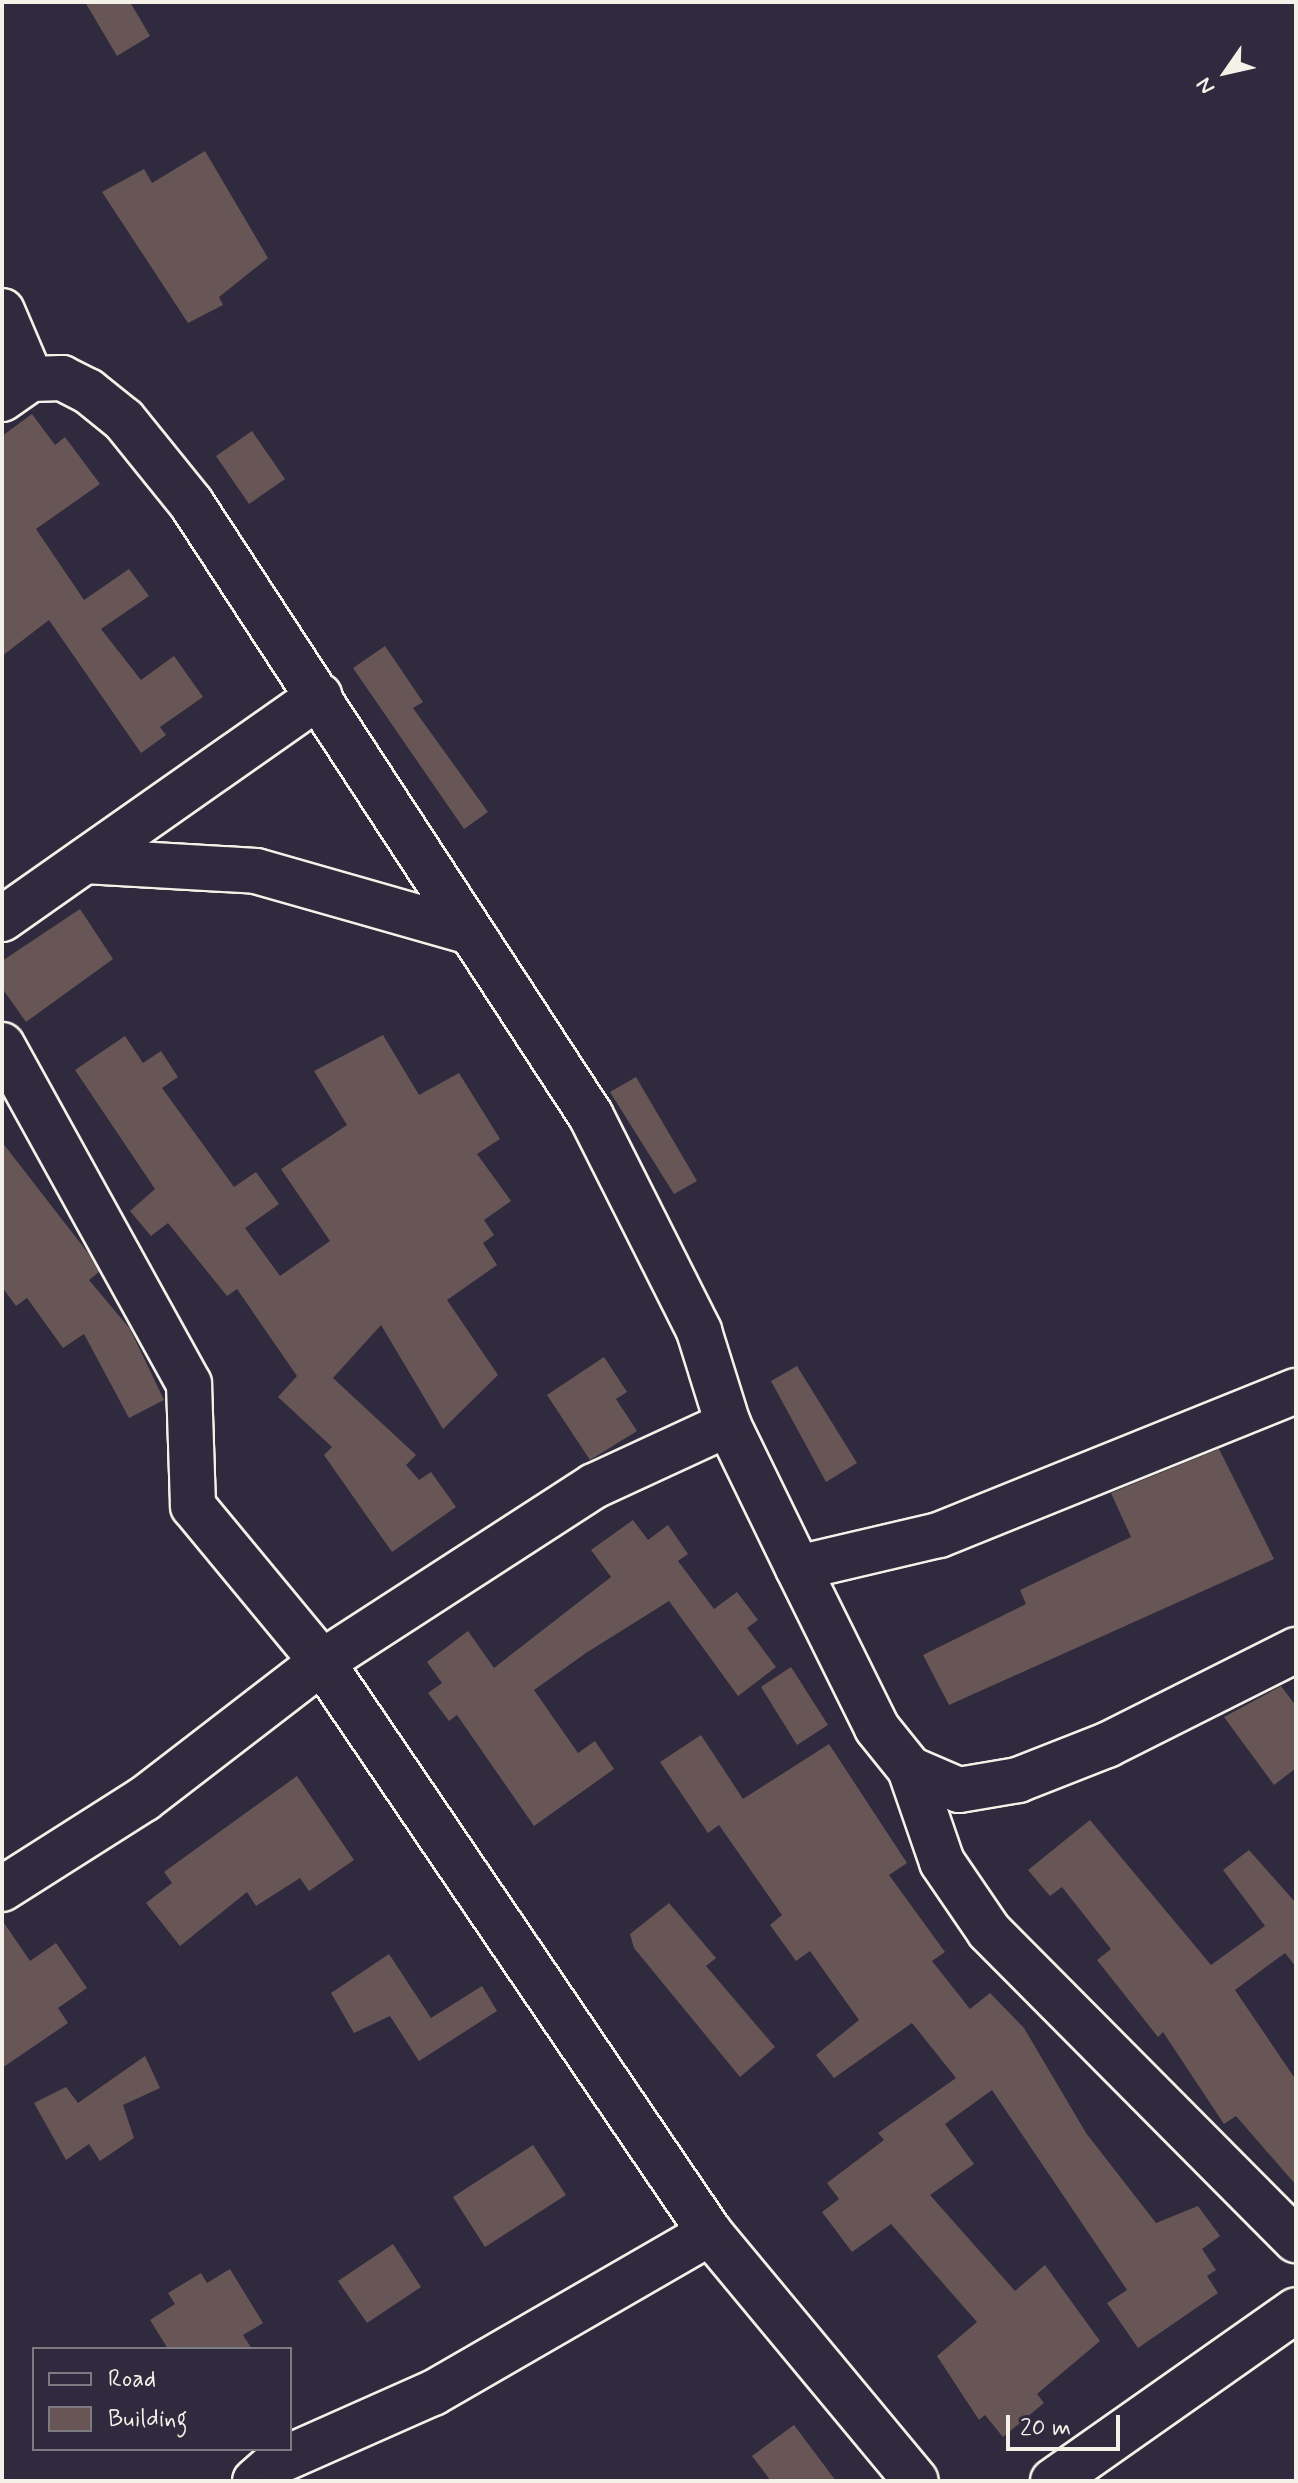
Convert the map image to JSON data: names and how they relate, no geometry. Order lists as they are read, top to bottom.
{
  "legend": ["Road", "Building"],
  "scale_bar": "20 m",
  "north": "bottom left"
}
